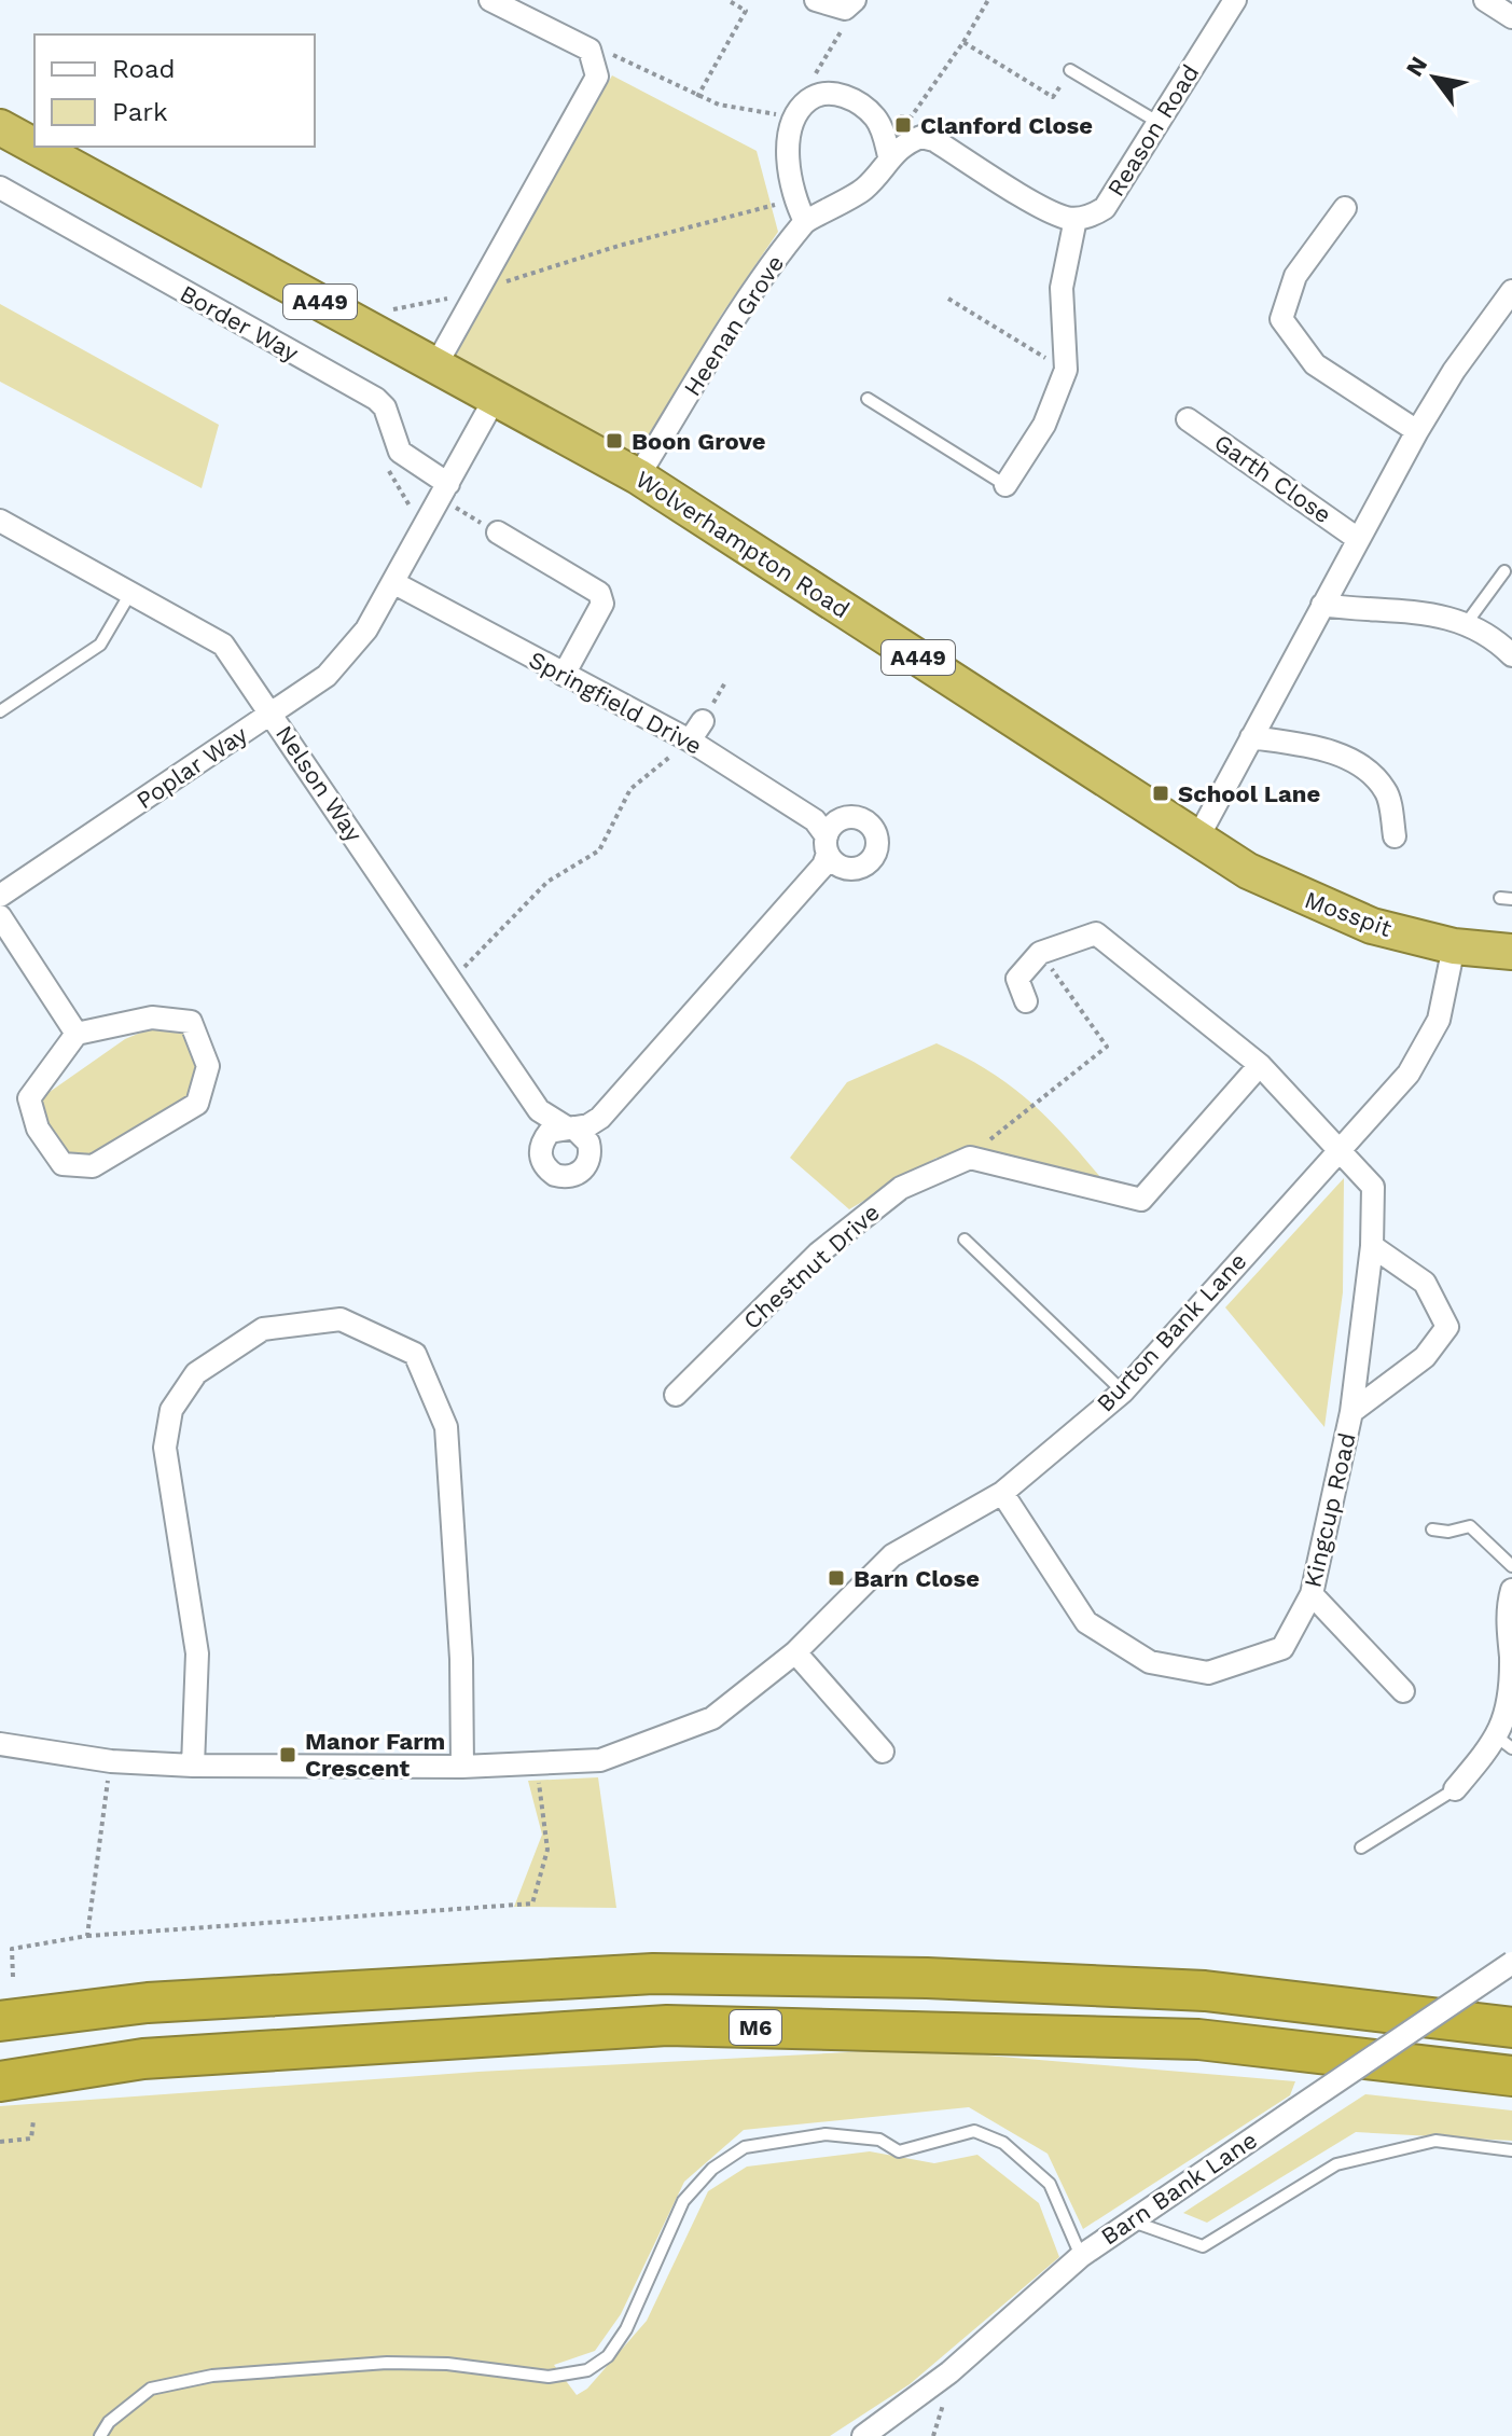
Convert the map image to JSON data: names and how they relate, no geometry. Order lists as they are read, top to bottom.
{
  "streets": {
    "highway": [
      "A449",
      "Wolverhampton Road",
      "Mosspit",
      "M6"
    ],
    "street": [
      "Reason Road",
      "Border Way",
      "Heenan Grove",
      "Garth Close",
      "Springfield Drive",
      "Poplar Way",
      "Nelson Way",
      "Chestnut Drive",
      "Burton Bank Lane",
      "Kingcup Road",
      "Barn Bank Lane"
    ]
  },
  "crossings": [
    ["Border Way", "Poplar Way"],
    ["Heenan Grove", "Wolverhampton Road"],
    ["Wolverhampton Road", "Poplar Way"],
    ["Wolverhampton Road", "Mosspit"],
    ["Springfield Drive", "Poplar Way"],
    ["Springfield Drive", "Nelson Way"],
    ["Poplar Way", "Nelson Way"],
    ["Mosspit", "Burton Bank Lane"],
    ["Burton Bank Lane", "Kingcup Road"]
  ],
  "places": {
    "transit": [
      "Clanford Close",
      "Boon Grove",
      "School Lane",
      "Barn Close",
      "Manor Farm Crescent"
    ]
  },
  "legend": ["Road", "Park"],
  "north": "top left"
}
